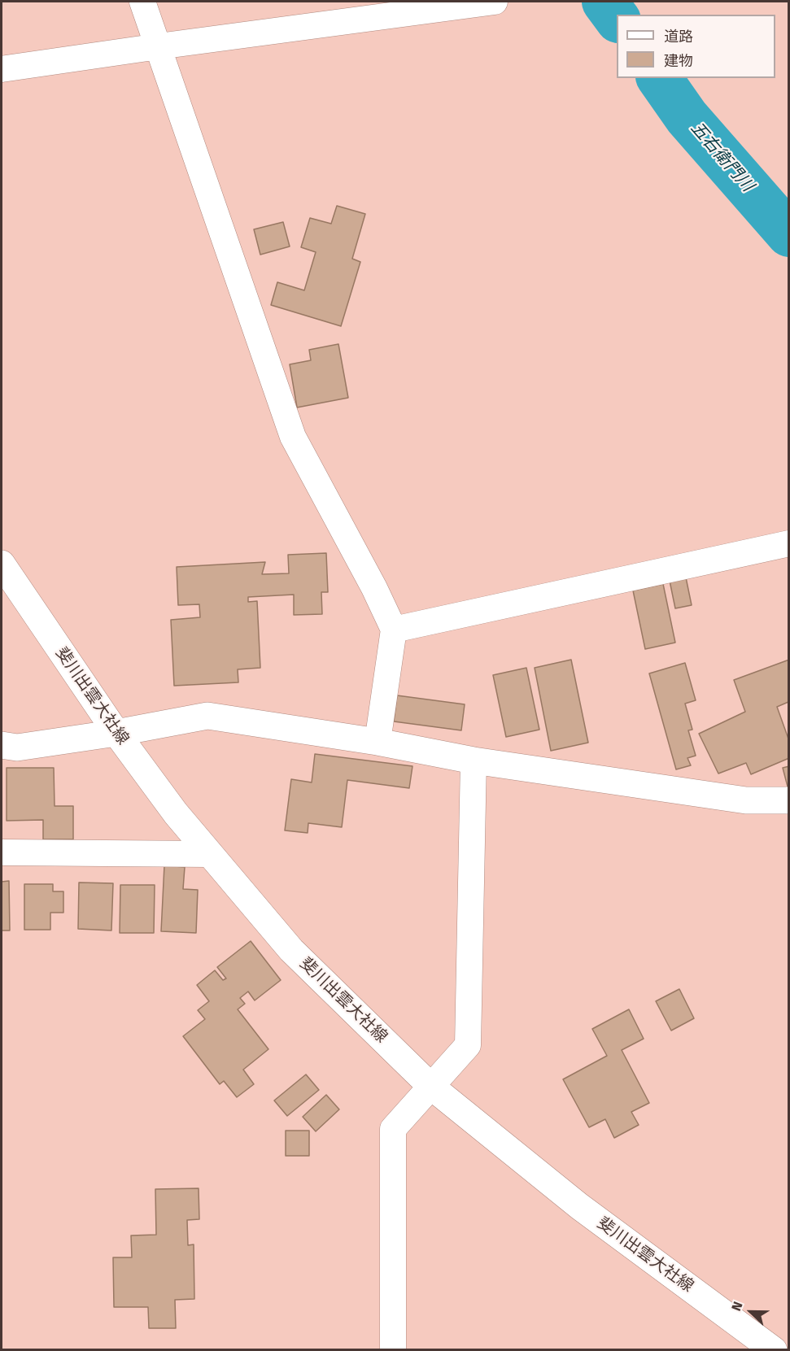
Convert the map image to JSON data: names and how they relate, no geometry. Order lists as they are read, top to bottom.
{
  "streets": {
    "main road": ["斐川出雲大社線"]
  },
  "water": ["五右衛門川"],
  "legend": ["道路", "建物"],
  "north": "left"
}
